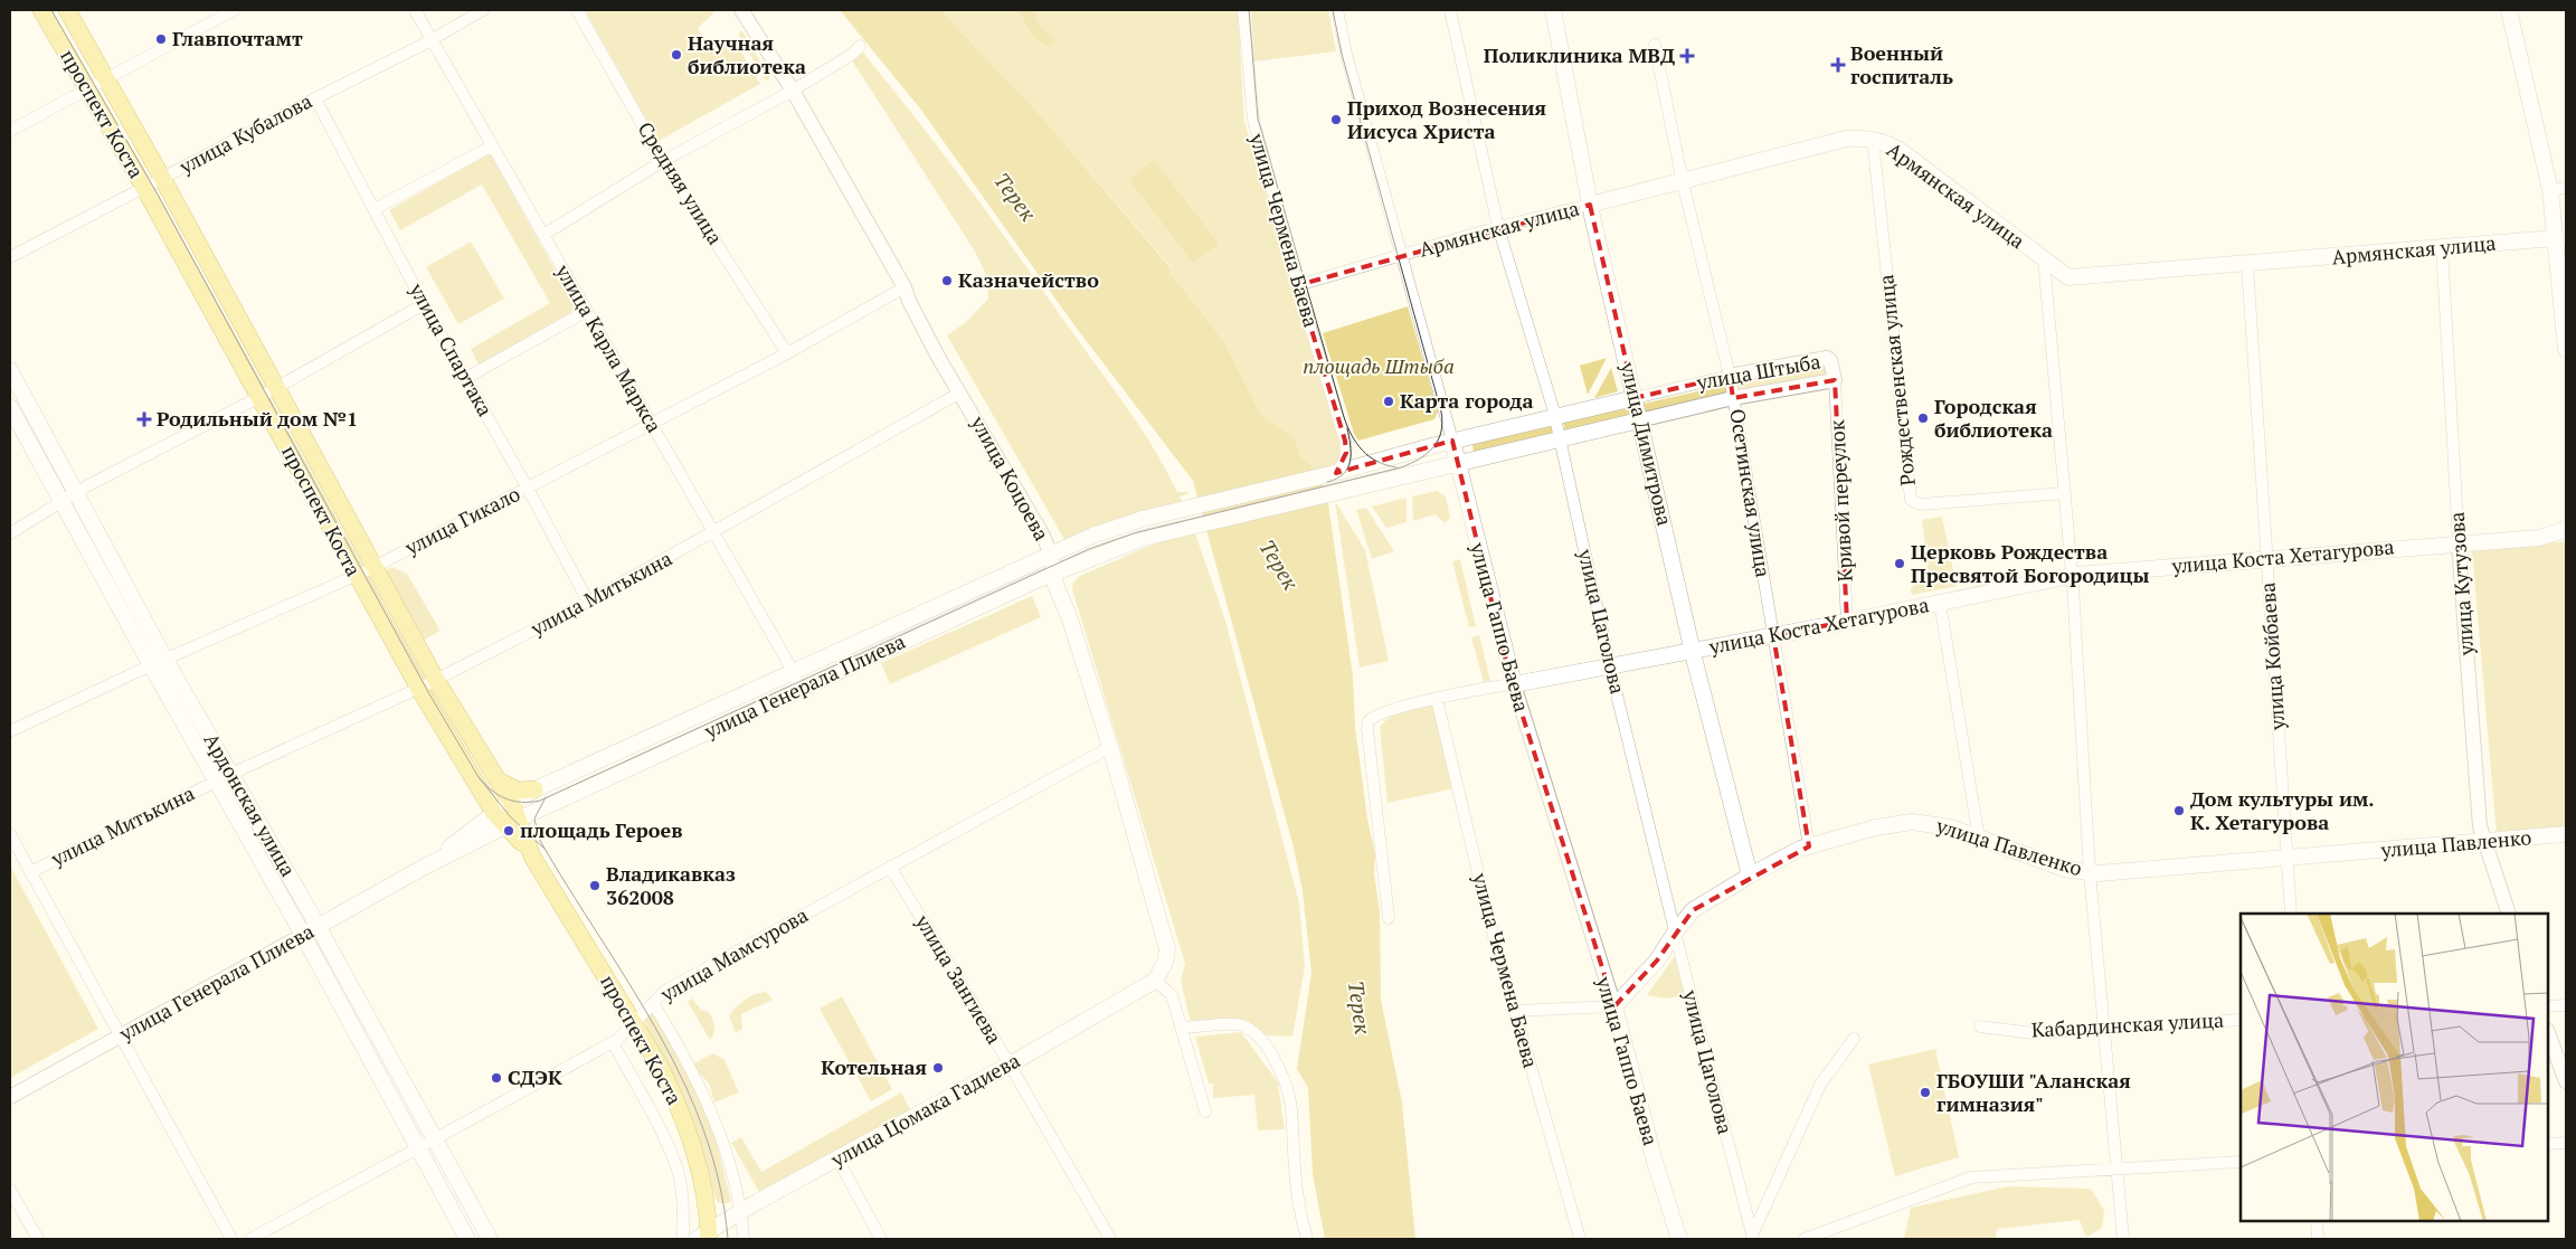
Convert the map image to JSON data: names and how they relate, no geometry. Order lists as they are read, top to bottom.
{
  "streets": {
    "main road": [
      "проспект Коста",
      "Армянская улица",
      "улица Штыба",
      "улица Димитрова",
      "улица Коцоева",
      "улица Коста Хетагурова",
      "улица Гаппо Баева",
      "улица Генерала Плиева",
      "Ардонская улица",
      "улица Павленко",
      "улица Цомака Гадиева"
    ],
    "street": [
      "улица Кубалова",
      "Средняя улица",
      "улица Чермена Баева",
      "улица Карла Маркса",
      "улица Спартака",
      "Рождественская улица",
      "Осетинская улица",
      "Кривой переулок",
      "улица Гикало",
      "улица Кутузова",
      "улица Митькина",
      "улица Цаголова",
      "улица Койбаева",
      "улица Мамсурова",
      "улица Зангиева",
      "Кабардинская улица"
    ]
  },
  "crossings": [
    ["проспект Коста", "улица Кубалова"],
    ["проспект Коста", "улица Гикало"],
    ["проспект Коста", "улица Митькина"],
    ["проспект Коста", "улица Генерала Плиева"],
    ["проспект Коста", "улица Мамсурова"],
    ["проспект Коста", "улица Цомака Гадиева"],
    ["улица Кубалова", "улица Карла Маркса"],
    ["улица Кубалова", "улица Спартака"],
    ["Средняя улица", "улица Гикало"],
    ["Армянская улица", "улица Чермена Баева"],
    ["Армянская улица", "Рождественская улица"],
    ["Армянская улица", "улица Димитрова"],
    ["Армянская улица", "Осетинская улица"],
    ["Армянская улица", "улица Кутузова"],
    ["Армянская улица", "улица Цаголова"],
    ["Армянская улица", "улица Гаппо Баева"],
    ["Армянская улица", "улица Койбаева"],
    ["улица Чермена Баева", "улица Штыба"],
    ["улица Чермена Баева", "улица Коста Хетагурова"],
    ["улица Чермена Баева", "улица Генерала Плиева"],
    ["улица Карла Маркса", "улица Гикало"],
    ["улица Карла Маркса", "улица Митькина"],
    ["улица Карла Маркса", "улица Генерала Плиева"],
    ["улица Спартака", "улица Гикало"],
    ["улица Спартака", "улица Митькина"],
    ["улица Штыба", "улица Димитрова"],
    ["улица Штыба", "Осетинская улица"],
    ["улица Штыба", "Кривой переулок"],
    ["улица Штыба", "улица Цаголова"],
    ["улица Штыба", "улица Гаппо Баева"],
    ["улица Штыба", "улица Генерала Плиева"],
    ["улица Димитрова", "улица Коста Хетагурова"],
    ["улица Димитрова", "улица Павленко"],
    ["улица Коцоева", "улица Гикало"],
    ["улица Коцоева", "улица Митькина"],
    ["улица Коцоева", "улица Генерала Плиева"],
    ["улица Коцоева", "улица Мамсурова"],
    ["улица Коцоева", "улица Цомака Гадиева"],
    ["Осетинская улица", "улица Коста Хетагурова"],
    ["Осетинская улица", "улица Павленко"],
    ["Кривой переулок", "улица Коста Хетагурова"],
    ["улица Гикало", "Ардонская улица"],
    ["улица Коста Хетагурова", "улица Кутузова"],
    ["улица Коста Хетагурова", "улица Цаголова"],
    ["улица Коста Хетагурова", "улица Гаппо Баева"],
    ["улица Коста Хетагурова", "улица Койбаева"],
    ["улица Кутузова", "улица Павленко"],
    ["улица Митькина", "Ардонская улица"],
    ["улица Цаголова", "улица Павленко"],
    ["улица Гаппо Баева", "улица Павленко"],
    ["улица Койбаева", "улица Павленко"],
    ["улица Генерала Плиева", "Ардонская улица"],
    ["Ардонская улица", "улица Мамсурова"],
    ["улица Мамсурова", "улица Зангиева"],
    ["улица Зангиева", "улица Цомака Гадиева"]
  ],
  "water": ["Терек"],
  "parks": ["площадь Штыба"],
  "places": {
    "other": [
      "Главпочтамт",
      "Научная библиотека",
      "Приход Вознесения Иисуса Христа",
      "Казначейство",
      "Карта города",
      "Городская библиотека",
      "Церковь Рождества Пресвятой Богородицы",
      "Дом культуры им. К. Хетагурова",
      "площадь Героев",
      "Владикавказ 362008",
      "Котельная",
      "СДЭК",
      "ГБОУШИ \"Аланская гимназия\""
    ],
    "health": ["Поликлиника МВД", "Военный госпиталь", "Родильный дом №1"]
  }
}
